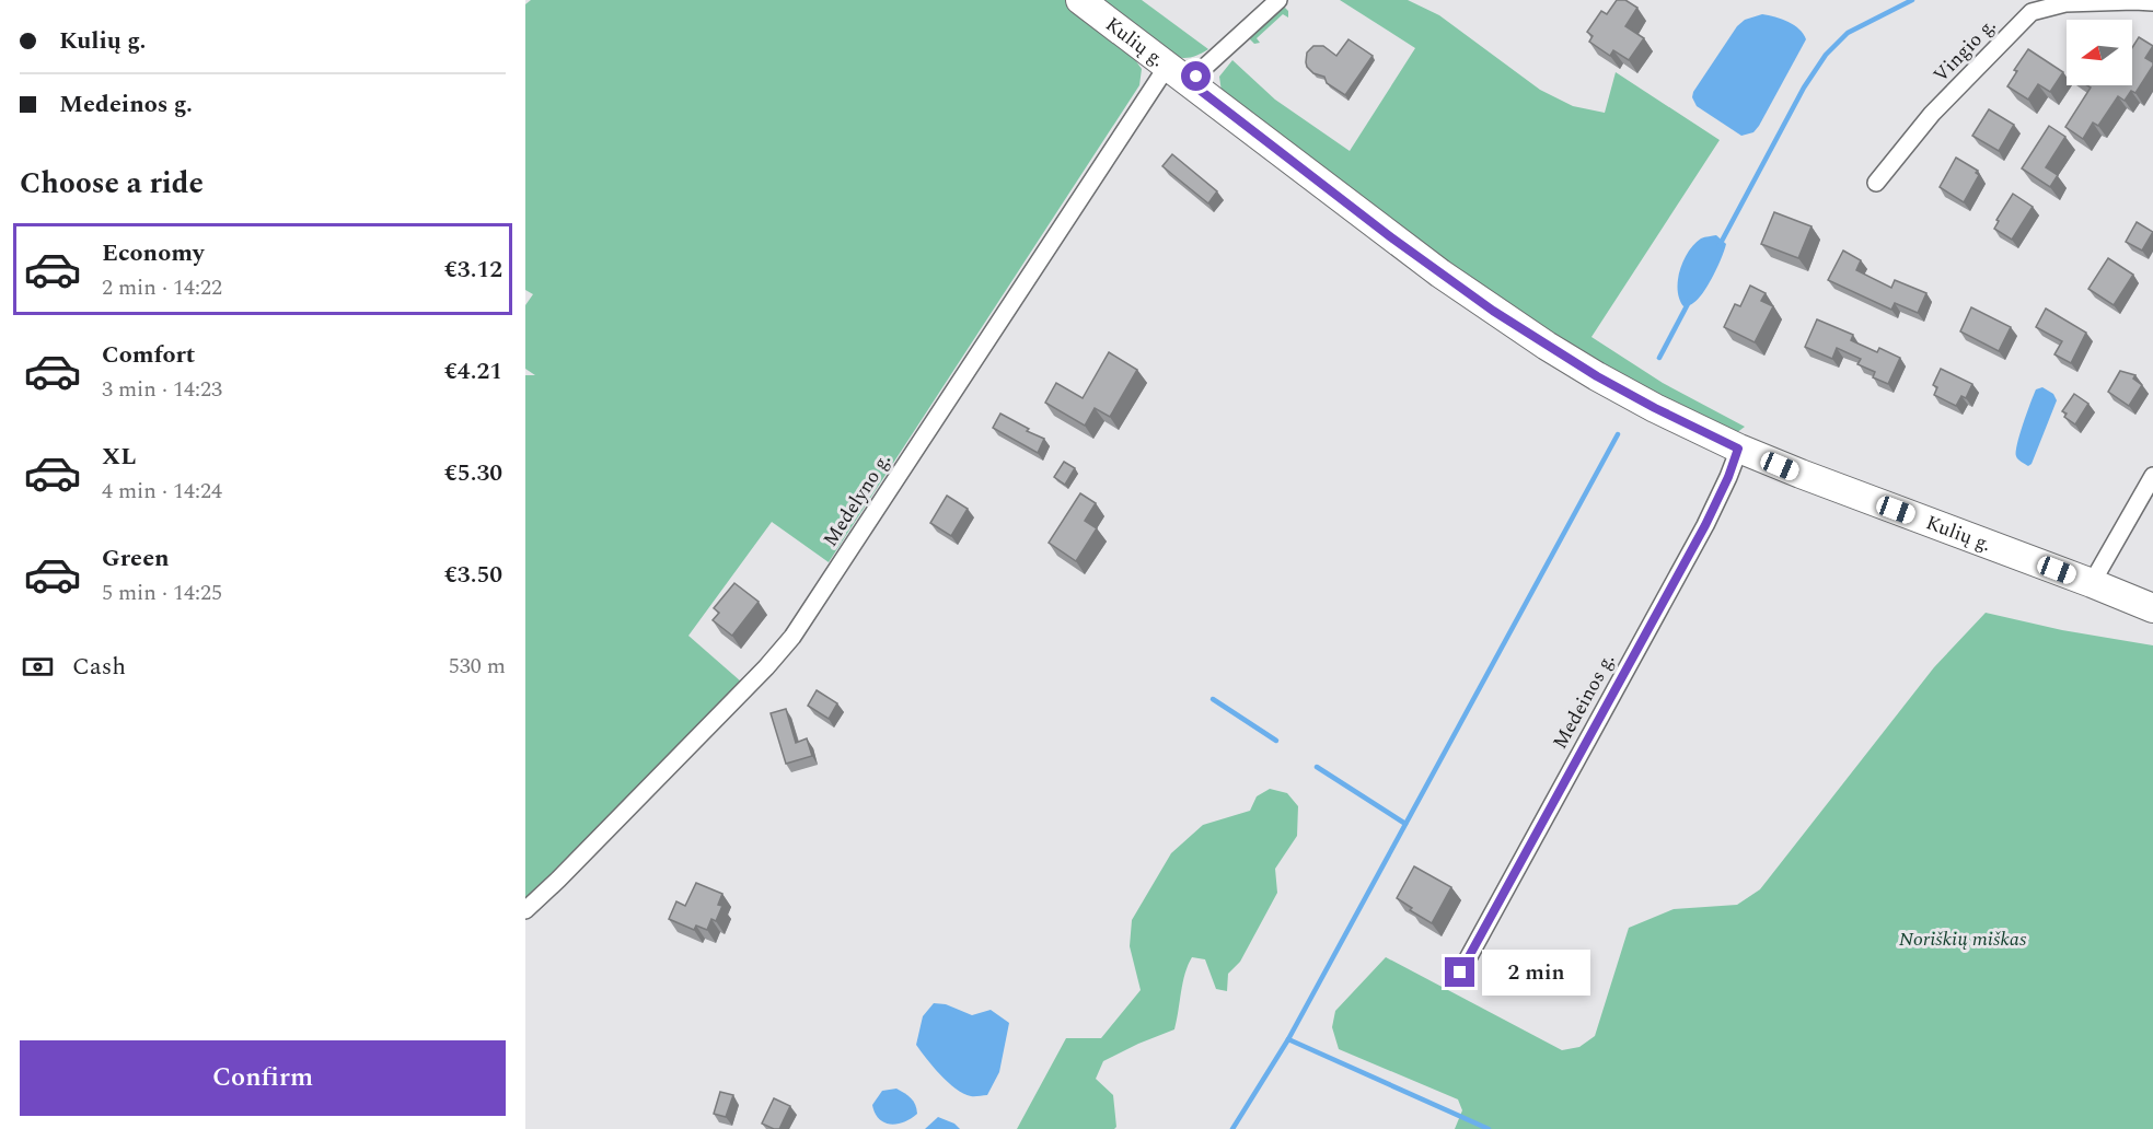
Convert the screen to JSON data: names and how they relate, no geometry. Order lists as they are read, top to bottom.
{
  "streets": {
    "main road": ["Kulių g."],
    "street": ["Vingio g.", "Medelyno g.", "Medeinos g."]
  },
  "crossings": [
    ["Kulių g.", "Medelyno g."],
    ["Kulių g.", "Medeinos g."]
  ],
  "parks": ["Noriškių miškas"],
  "north": "left",
  "page": {
    "banner": ["Kulių g.", "Medeinos g."],
    "heading": "Choose a ride",
    "list": [
      {
        "name": "Economy",
        "note": "2 min · 14:22",
        "value": "€3.12"
      },
      {
        "name": "Comfort",
        "note": "3 min · 14:23",
        "value": "€4.21"
      },
      {
        "name": "XL",
        "note": "4 min · 14:24",
        "value": "€5.30"
      },
      {
        "name": "Green",
        "note": "5 min · 14:25",
        "value": "€3.50"
      }
    ],
    "pay": ["Cash", "530 m"],
    "bubble": "2 min",
    "buttons": "Confirm"
  }
}
